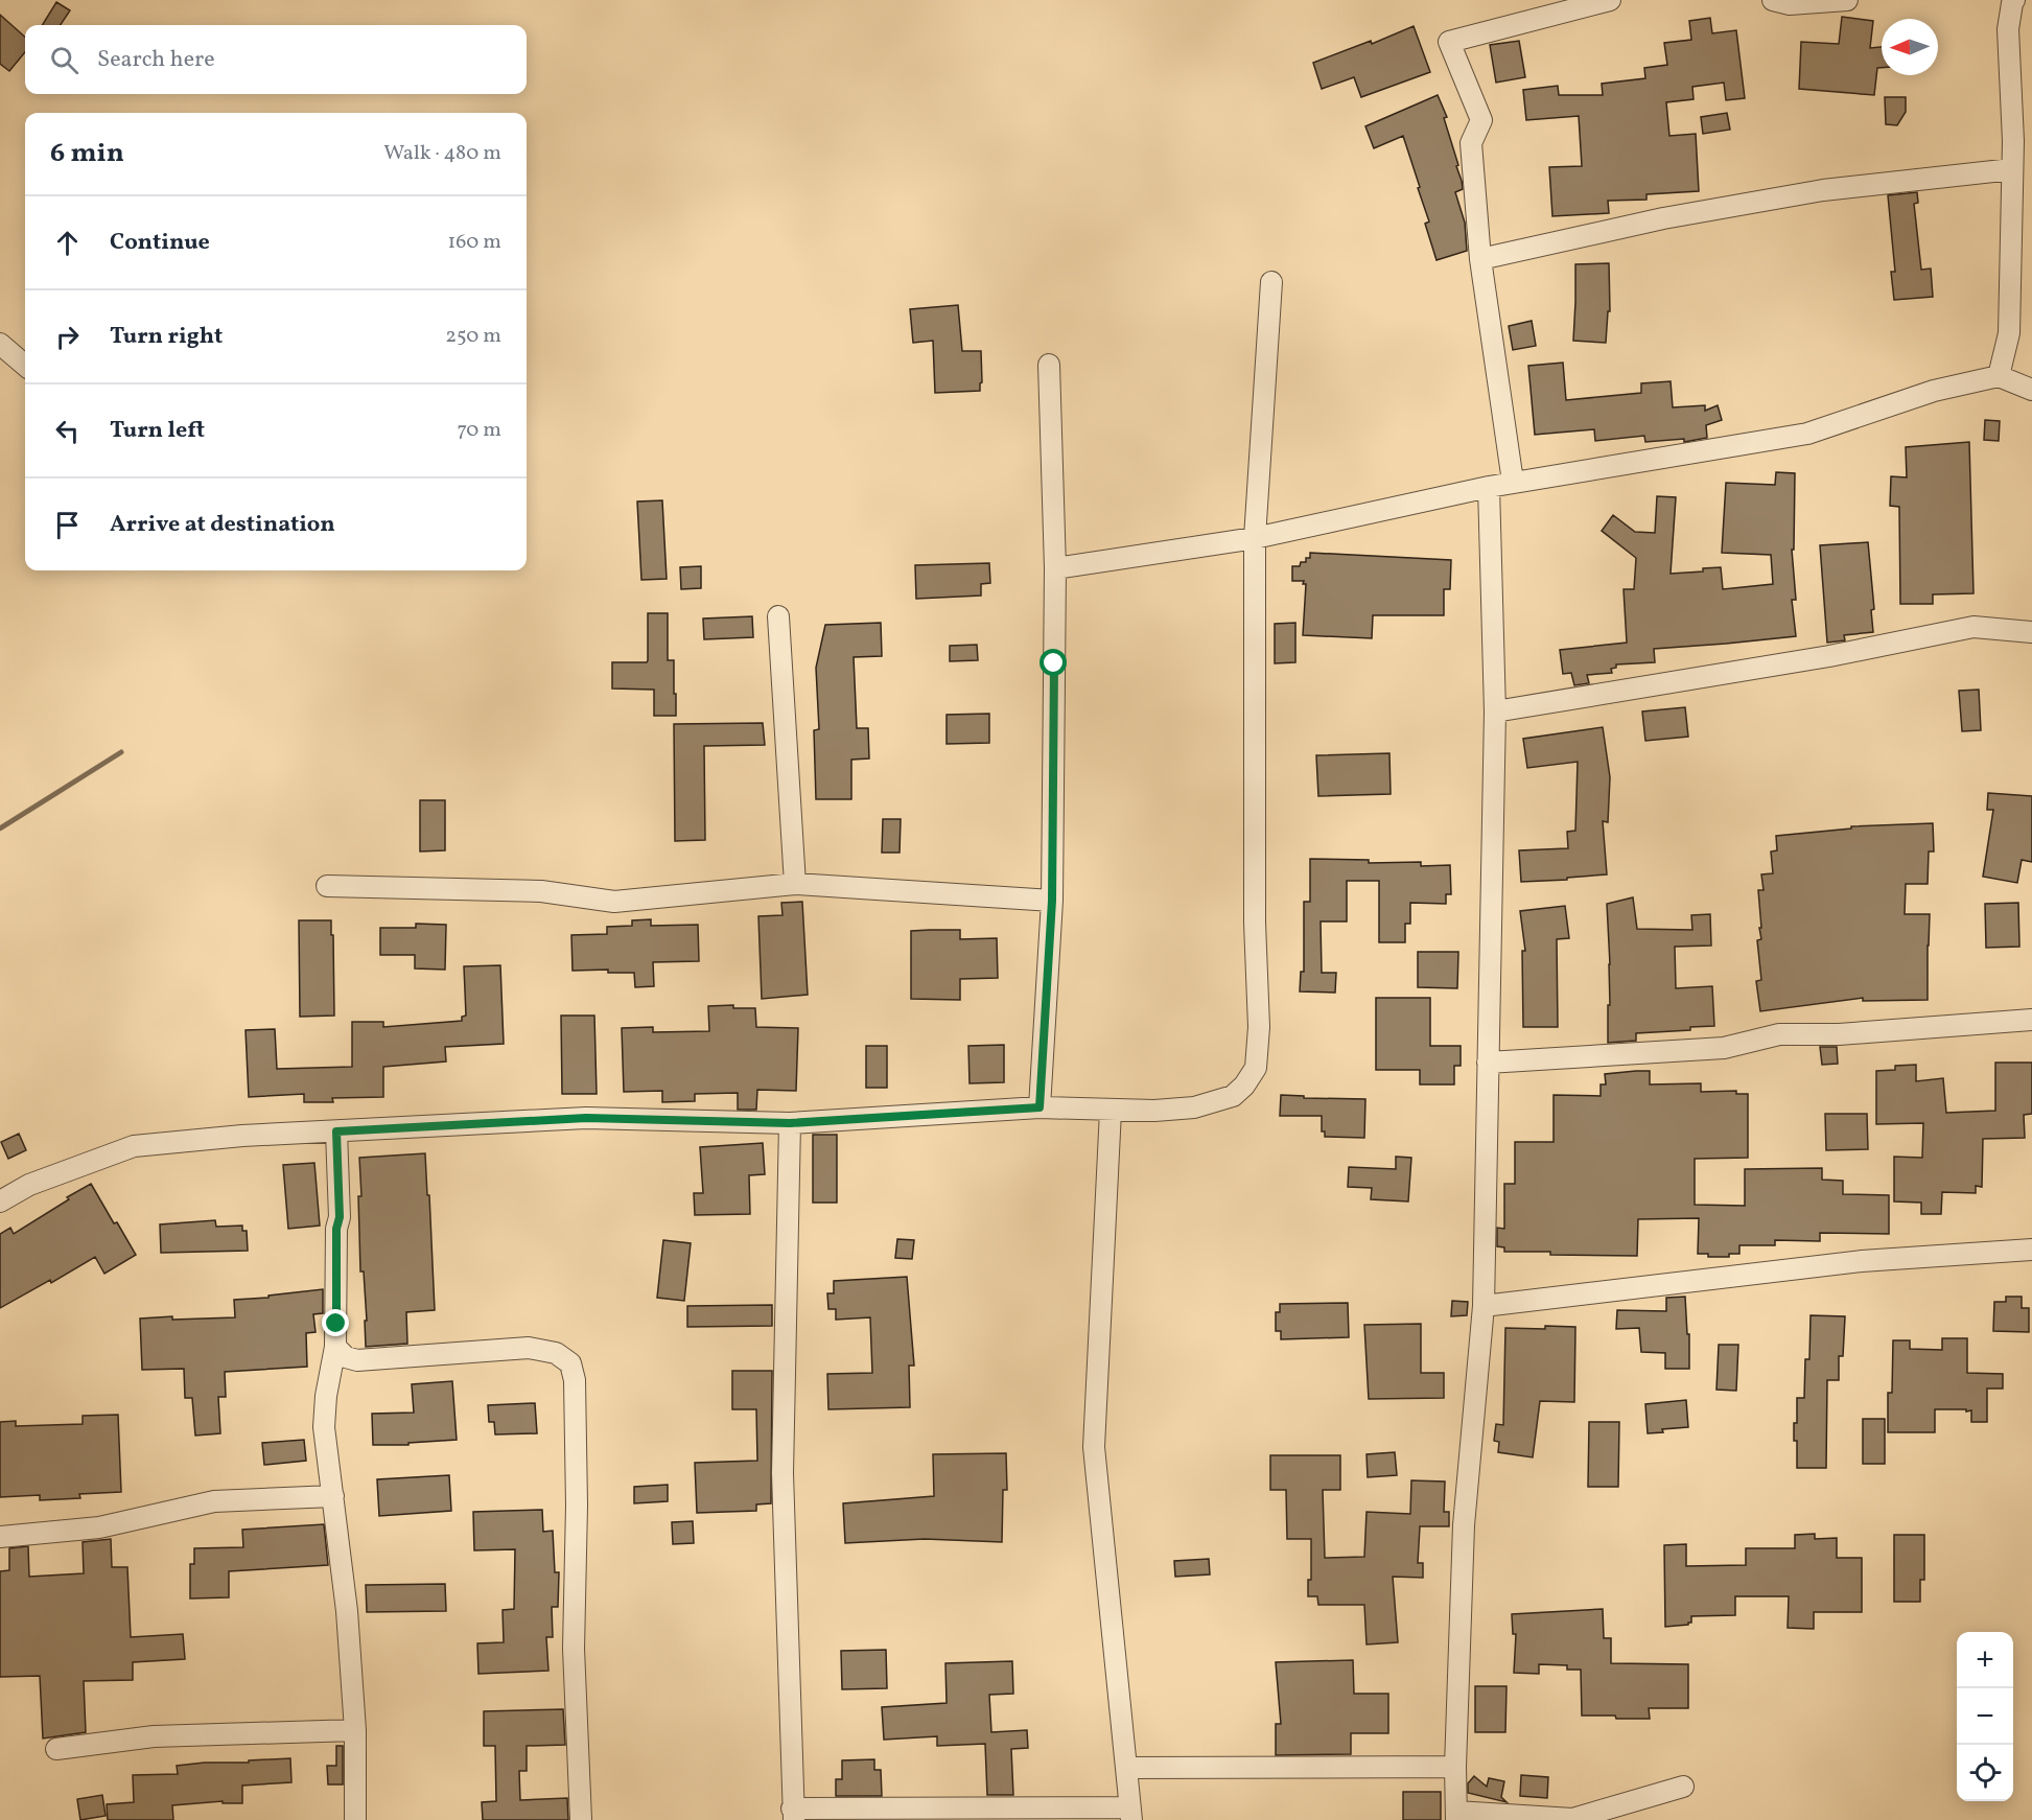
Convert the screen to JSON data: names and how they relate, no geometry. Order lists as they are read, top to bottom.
{
  "north": "left",
  "page": {
    "search": "Search here",
    "heading": ["6 min", "Walk · 480 m"],
    "list": [
      ["Continue", "160 m"],
      ["Turn right", "250 m"],
      ["Turn left", "70 m"],
      "Arrive at destination"
    ],
    "map_buttons": ["+", "−"]
  }
}
